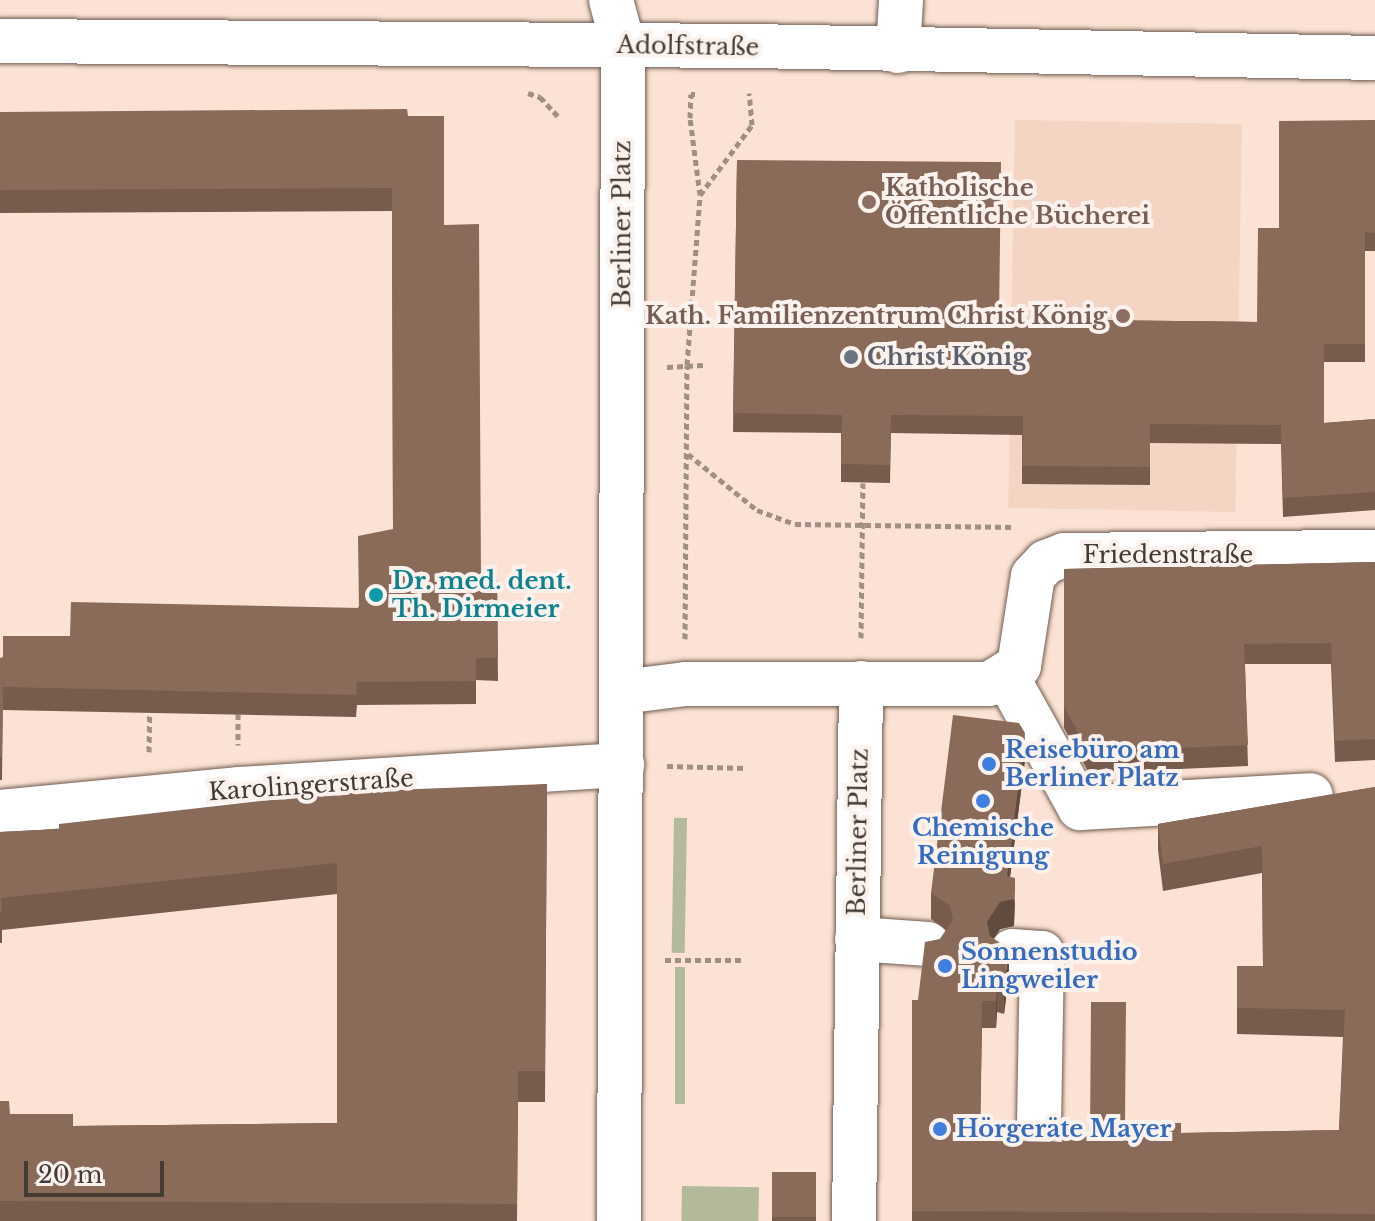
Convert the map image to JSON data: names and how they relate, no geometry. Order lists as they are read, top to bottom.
{
  "streets": {
    "street": [
      "Adolfstraße",
      "Berliner Platz",
      "Friedenstraße",
      "Karolingerstraße"
    ]
  },
  "crossings": [
    ["Adolfstraße", "Berliner Platz"],
    ["Berliner Platz", "Karolingerstraße"]
  ],
  "places": [
    "Katholische Öffentliche Bücherei",
    "Kath. Familienzentrum Christ König",
    "Christ König",
    "Dr. med. dent. Th. Dirmeier",
    "Reisebüro am Berliner Platz",
    "Chemische Reinigung",
    "Sonnenstudio Lingweiler",
    "Hörgeräte Mayer"
  ],
  "scale_bar": "20 m"
}
